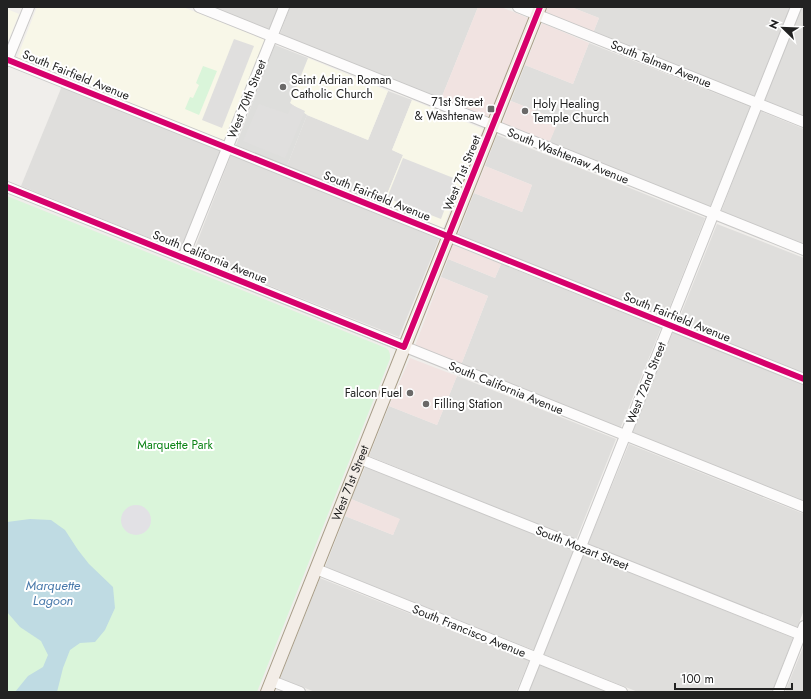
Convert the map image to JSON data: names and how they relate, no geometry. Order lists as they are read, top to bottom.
{
  "streets": {
    "main road": ["West 71st Street"],
    "street": [
      "South Talman Avenue",
      "South Fairfield Avenue",
      "West 70th Street",
      "South Washtenaw Avenue",
      "South California Avenue",
      "West 72nd Street",
      "South Mozart Street",
      "South Francisco Avenue"
    ]
  },
  "crossings": [
    ["South Talman Avenue", "West 71st Street"],
    ["South Talman Avenue", "West 72nd Street"],
    ["South Fairfield Avenue", "West 70th Street"],
    ["South Fairfield Avenue", "West 71st Street"],
    ["South Fairfield Avenue", "West 72nd Street"],
    ["West 70th Street", "South Washtenaw Avenue"],
    ["West 70th Street", "South California Avenue"],
    ["South Washtenaw Avenue", "West 71st Street"],
    ["South Washtenaw Avenue", "West 72nd Street"],
    ["West 71st Street", "South California Avenue"],
    ["West 71st Street", "South Mozart Street"],
    ["West 71st Street", "South Francisco Avenue"],
    ["South California Avenue", "West 72nd Street"],
    ["West 72nd Street", "South Mozart Street"],
    ["West 72nd Street", "South Francisco Avenue"]
  ],
  "water": ["Marquette Lagoon"],
  "parks": ["Marquette Park"],
  "places": {
    "other": [
      "Saint Adrian Roman Catholic Church",
      "Holy Healing Temple Church",
      "Falcon Fuel",
      "Filling Station"
    ],
    "transit": ["71st Street & Washtenaw"]
  },
  "scale_bar": "100 m",
  "north": "top left"
}
